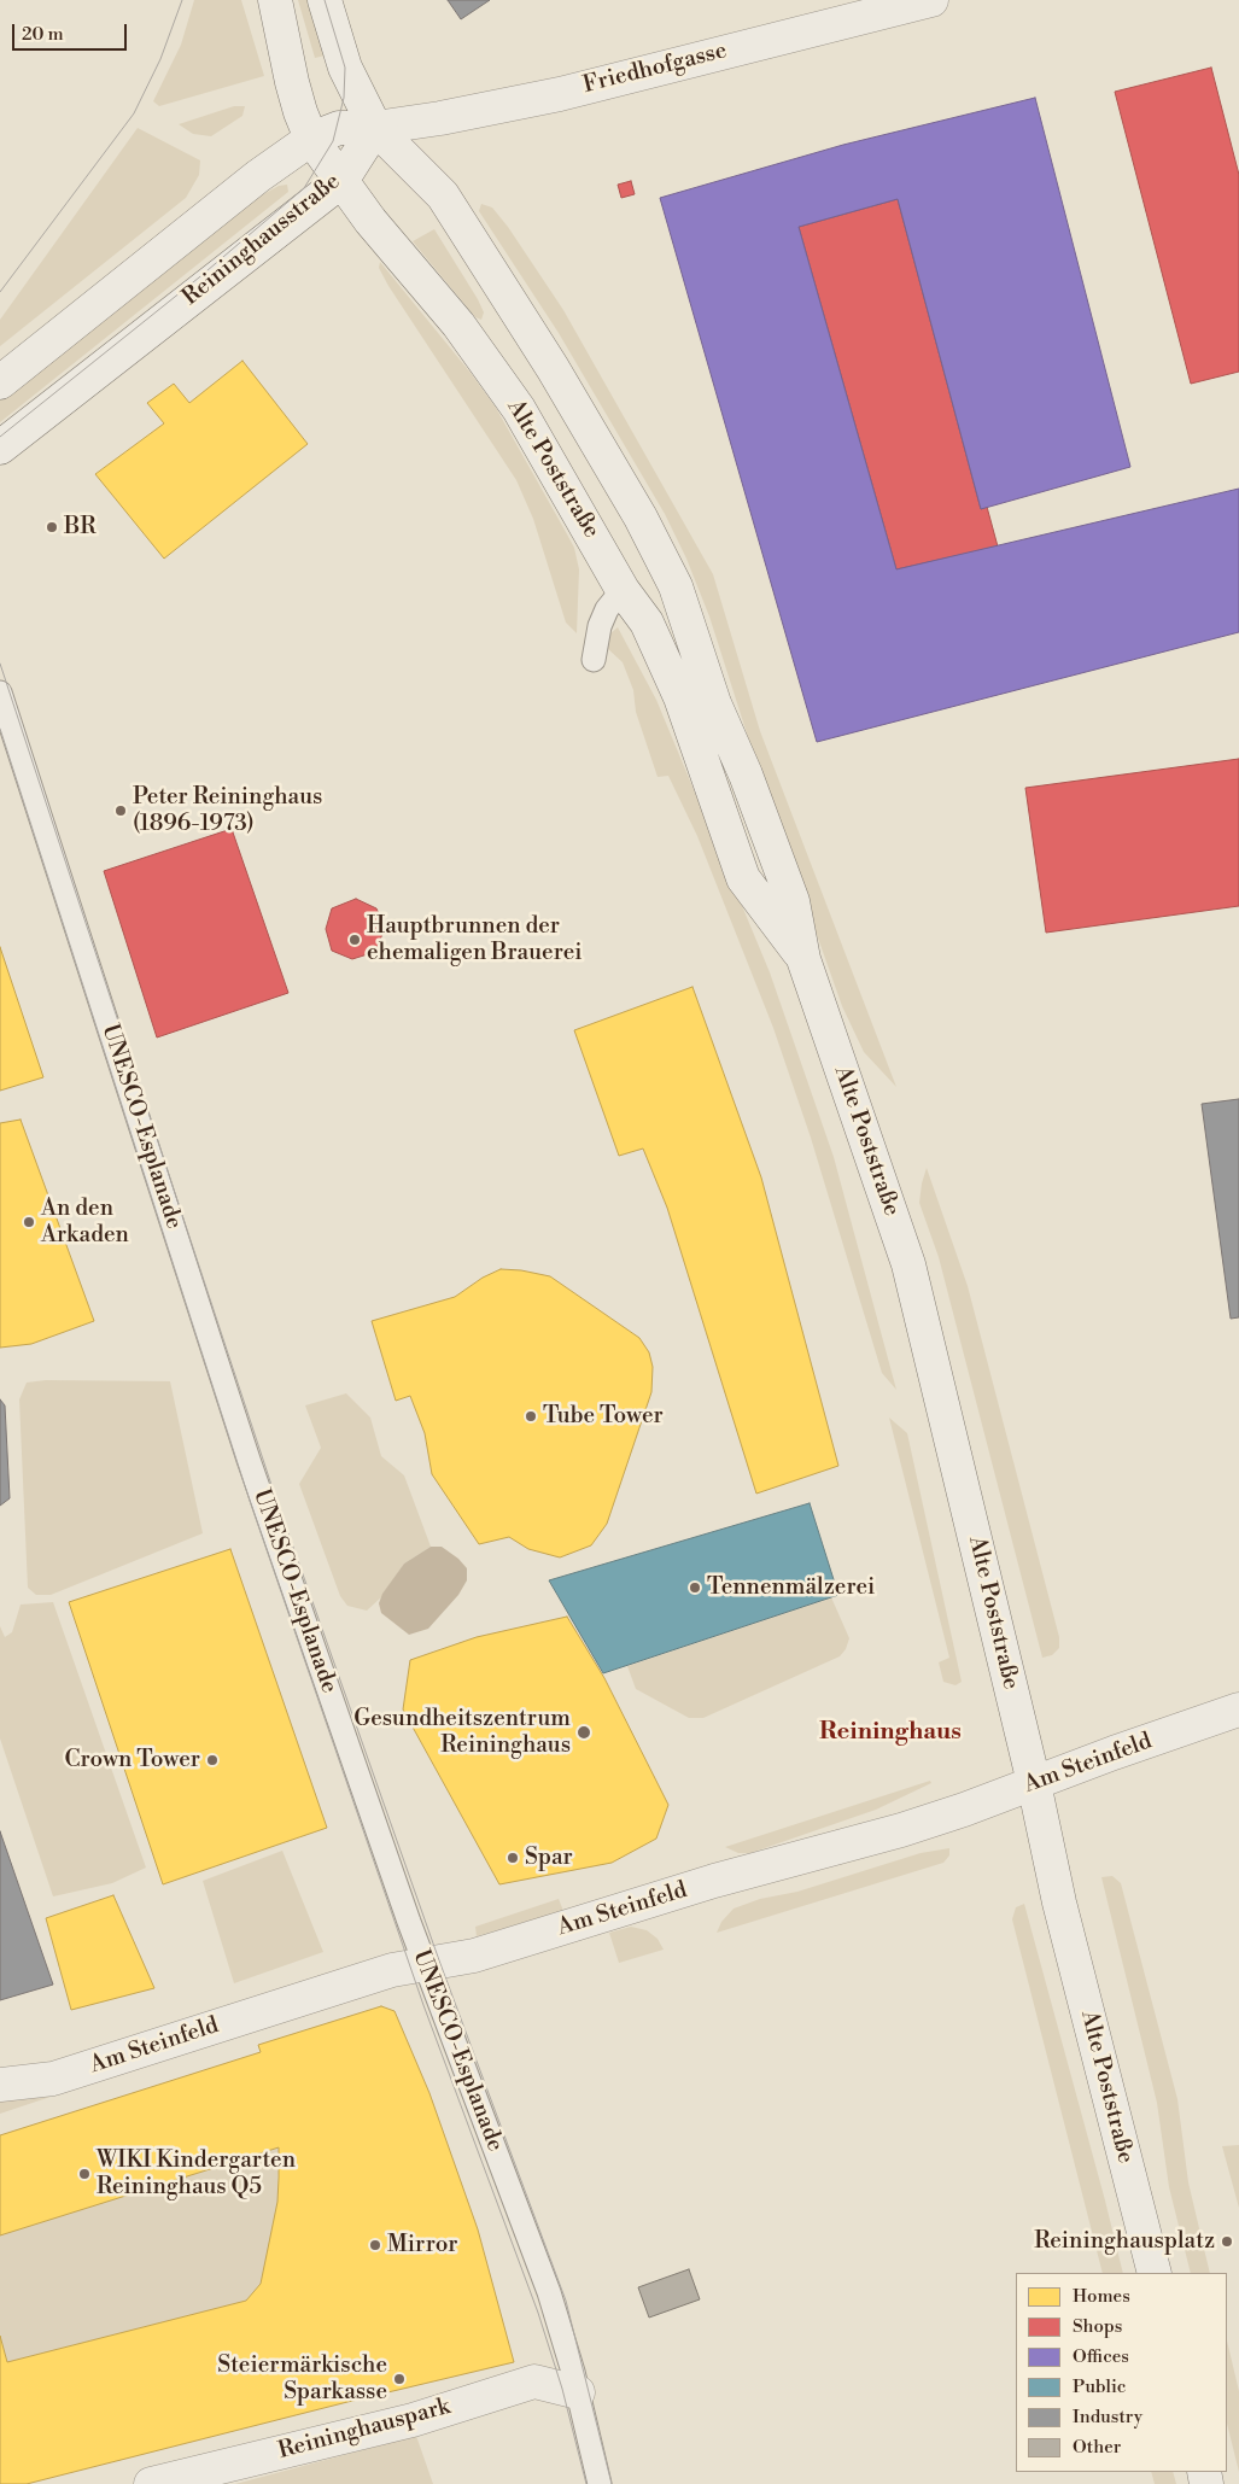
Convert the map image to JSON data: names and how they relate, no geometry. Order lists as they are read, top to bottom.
{
  "streets": {
    "main road": [
      "Friedhofgasse",
      "Reininghausstraße",
      "Alte Poststraße",
      "Am Steinfeld",
      "Reininghauspark"
    ],
    "lane": ["UNESCO-Esplanade"]
  },
  "crossings": [
    ["Friedhofgasse", "Reininghausstraße"],
    ["Friedhofgasse", "Alte Poststraße"],
    ["Reininghausstraße", "Alte Poststraße"],
    ["Alte Poststraße", "Am Steinfeld"],
    ["UNESCO-Esplanade", "Am Steinfeld"],
    ["UNESCO-Esplanade", "Reininghauspark"]
  ],
  "districts": ["Reininghaus"],
  "places": [
    "BR",
    "Peter Reininghaus (1896-1973)",
    "Hauptbrunnen der ehemaligen Brauerei",
    "An den Arkaden",
    "Tube Tower",
    "Tennenmälzerei",
    "Gesundheitszentrum Reininghaus",
    "Crown Tower",
    "Spar",
    "WIKI Kindergarten Reininghaus Q5",
    "Reininghausplatz",
    "Mirror",
    "Steiermärkische Sparkasse"
  ],
  "legend": [
    "Homes",
    "Shops",
    "Offices",
    "Public",
    "Industry",
    "Other"
  ],
  "scale_bar": "20 m"
}
